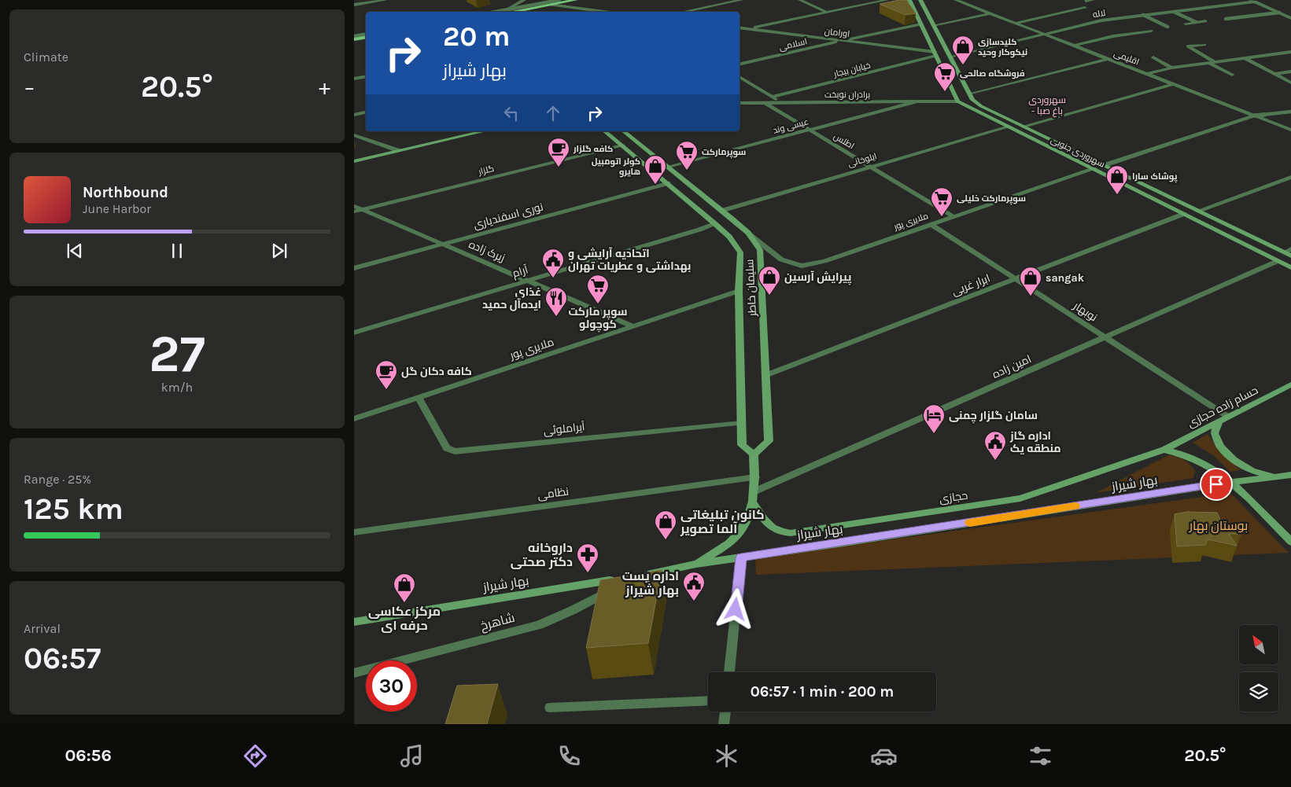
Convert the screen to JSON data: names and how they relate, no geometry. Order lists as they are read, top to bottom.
{
  "streets": {
    "main road": [
      "سهروردی جنوبی",
      "سلیمان خاطر",
      "حسام زاده حجازی",
      "بهار شیراز",
      "حجازی"
    ],
    "street": [
      "لاله",
      "اورامان",
      "اسلامی",
      "اقلیمی",
      "خیابان بیجار",
      "برادران نوبخت",
      "عیسی وند",
      "اطلس",
      "ایلوخانی",
      "گلزار",
      "نوری اسفندیاری",
      "ملایری پور",
      "زیرک زاده",
      "آرام",
      "ابرار غربی",
      "نوبهار",
      "امین زاده",
      "آیراملوئی",
      "نظامی",
      "شاهرخ"
    ]
  },
  "crossings": [
    ["لاله", "اقلیمی"],
    ["لاله", "سهروردی جنوبی"],
    ["اورامان", "اسلامی"],
    ["اورامان", "خیابان بیجار"],
    ["برادران نوبخت", "عیسی وند"],
    ["برادران نوبخت", "اطلس"],
    ["برادران نوبخت", "سهروردی جنوبی"],
    ["عیسی وند", "اطلس"],
    ["عیسی وند", "سلیمان خاطر"],
    ["اطلس", "ایلوخانی"],
    ["اطلس", "ملایری پور"],
    ["سهروردی جنوبی", "ایلوخانی"],
    ["سهروردی جنوبی", "ملایری پور"],
    ["سهروردی جنوبی", "ابرار غربی"],
    ["سهروردی جنوبی", "امین زاده"],
    ["ایلوخانی", "سلیمان خاطر"],
    ["گلزار", "زیرک زاده"],
    ["گلزار", "سلیمان خاطر"],
    ["نوری اسفندیاری", "زیرک زاده"],
    ["نوری اسفندیاری", "سلیمان خاطر"],
    ["ملایری پور", "زیرک زاده"],
    ["ملایری پور", "سلیمان خاطر"],
    ["ملایری پور", "نوبهار"],
    ["ملایری پور", "آیراملوئی"],
    ["زیرک زاده", "آرام"],
    ["آرام", "سلیمان خاطر"],
    ["ابرار غربی", "سلیمان خاطر"],
    ["ابرار غربی", "نوبهار"],
    ["سلیمان خاطر", "آیراملوئی"],
    ["نوبهار", "امین زاده"],
    ["نوبهار", "حسام زاده حجازی"],
    ["حسام زاده حجازی", "حجازی"],
    ["بهار شیراز", "شاهرخ"]
  ],
  "districts": ["سهروردی - باغ صبا"],
  "parks": ["بوستان بهار"],
  "places": {
    "shop": [
      "کلیدسازی نیکوکار وحید",
      "کولر اتومبیل هایرو",
      "پوشاک سارا",
      "پیرایش آرسین",
      "sangak",
      "کانون تبلیغاتی آلما تصویر",
      "مرکز عکاسی حرفه ای"
    ],
    "supermarket": [
      "فروشگاه صالحی",
      "سوپرمارکت",
      "سوپرمارکت خلیلی",
      "سوپر مارکت کوچولو"
    ],
    "cafe": ["کافه گلزار", "کافه دکان گل"],
    "public building": ["اتحادیه آرایشی و بهداشتی و عطریات تهران", "اداره گاز منطقه یک", "اداره پست بهار شیراز"],
    "restaurant": ["غذای ایده‌آل حمید"],
    "hotel": ["سامان گلزار چمنی"],
    "pharmacy": ["داروخانه دکتر صحتی"]
  },
  "north": "top left",
  "page": {
    "tile": [
      "Climate",
      ["27", "km/h"],
      ["Range · 25%", "125 km"],
      ["Arrival", "06:57"]
    ],
    "turn": ["20 m", "بهار شیراز"],
    "heat": ["−", "20.5°", "+"],
    "song": ["Northbound", "June Harbor"],
    "limit": "30",
    "trip": "06:57 · 1 min · 200 m",
    "tabs": ["06:56", "20.5°"]
  }
}
